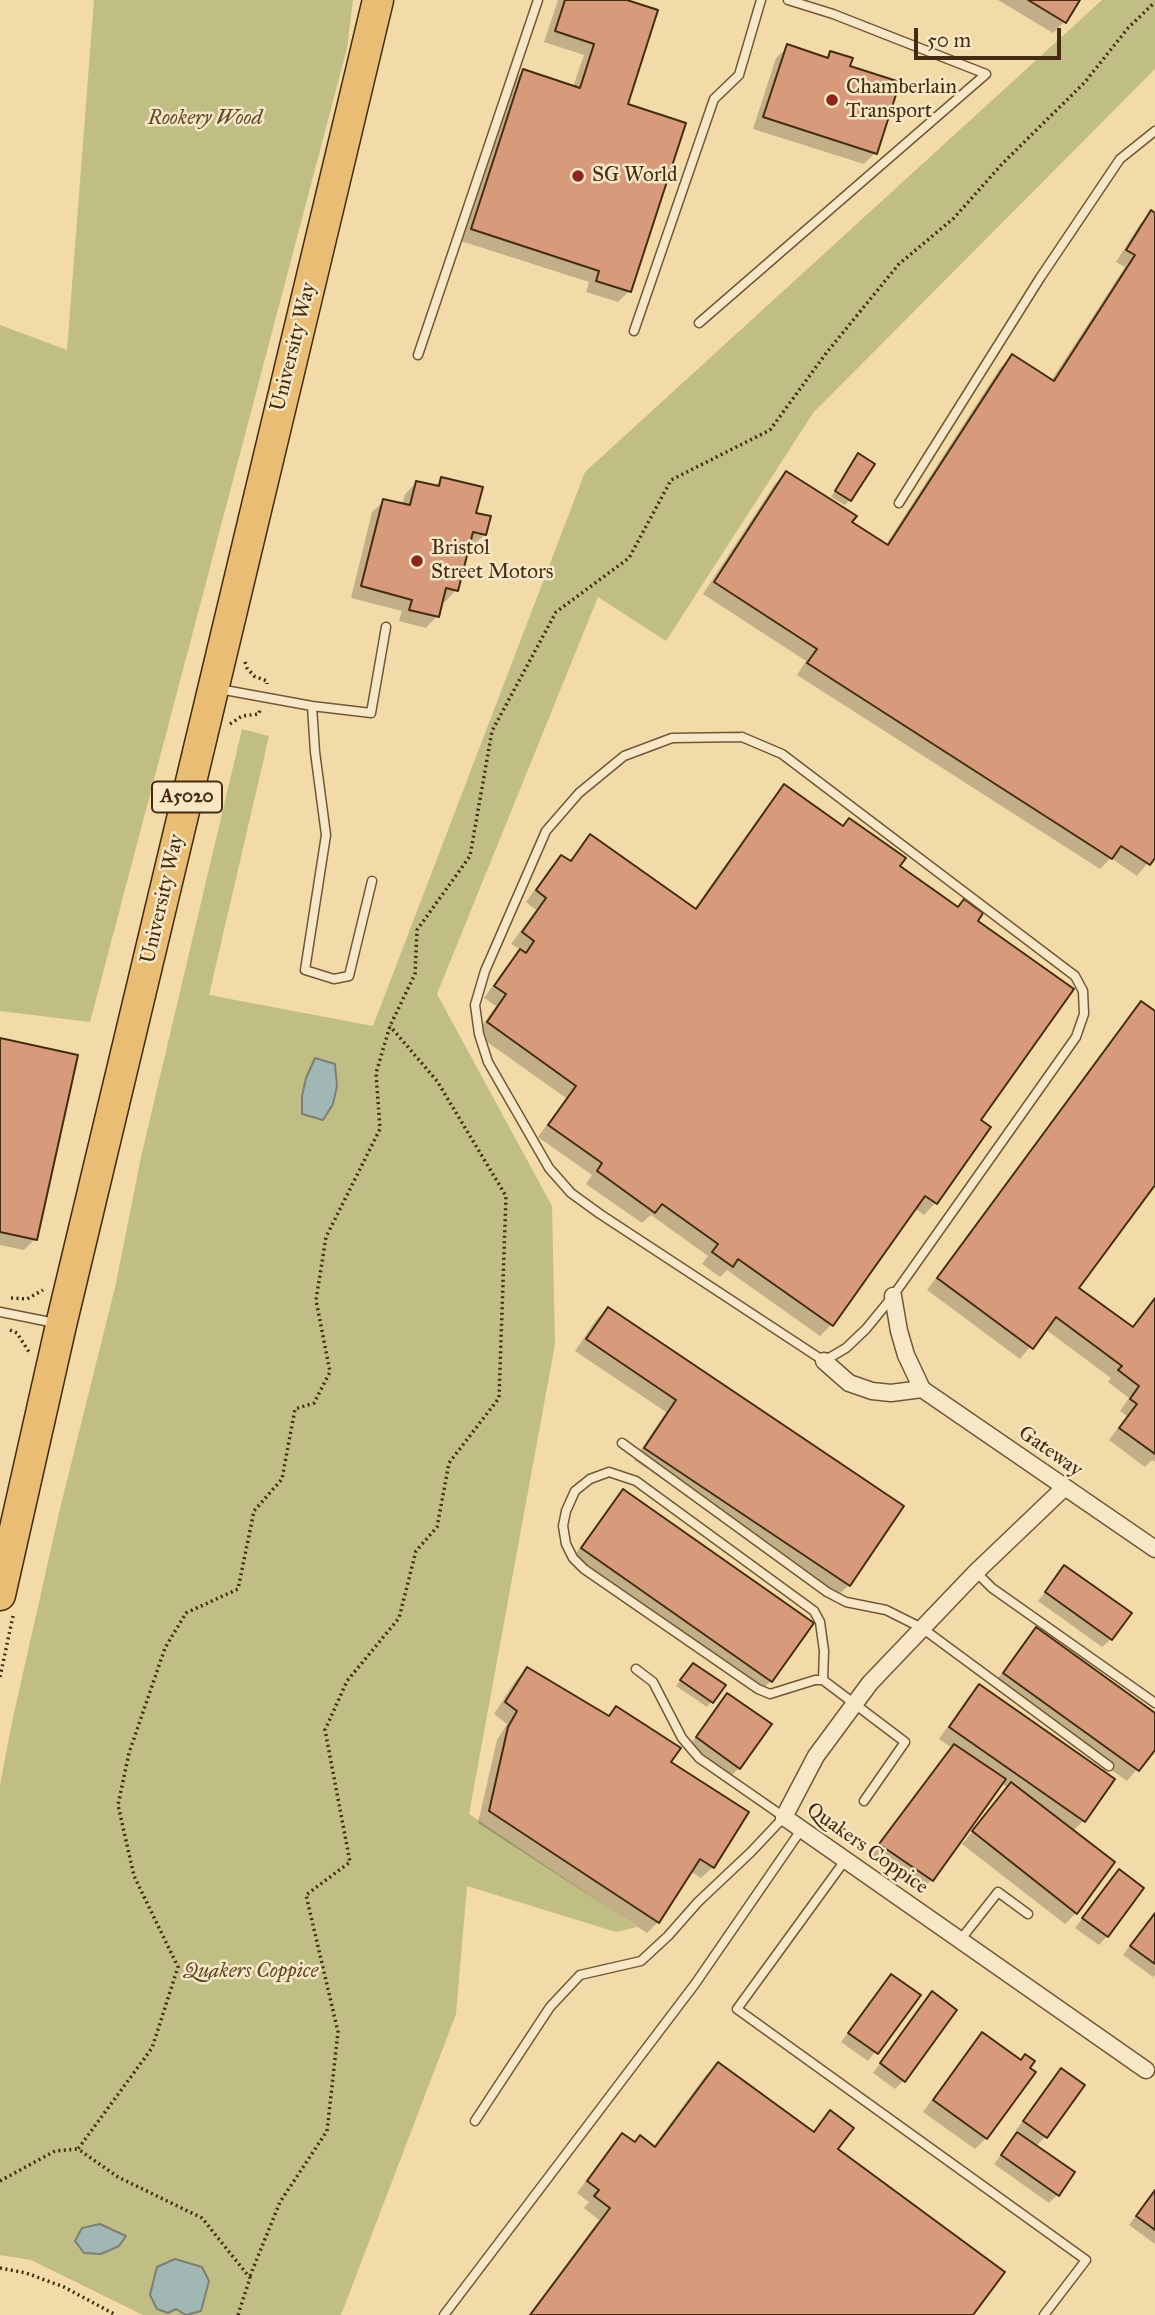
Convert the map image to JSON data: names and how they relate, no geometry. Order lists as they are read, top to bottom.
{
  "streets": {
    "highway": ["University Way", "A5020"],
    "street": ["Gateway", "Quakers Coppice"]
  },
  "crossings": [
    ["Gateway", "Quakers Coppice"]
  ],
  "parks": ["Rookery Wood", "Quakers Coppice"],
  "places": ["Chamberlain Transport", "SG World", "Bristol Street Motors"],
  "scale_bar": "50 m"
}
